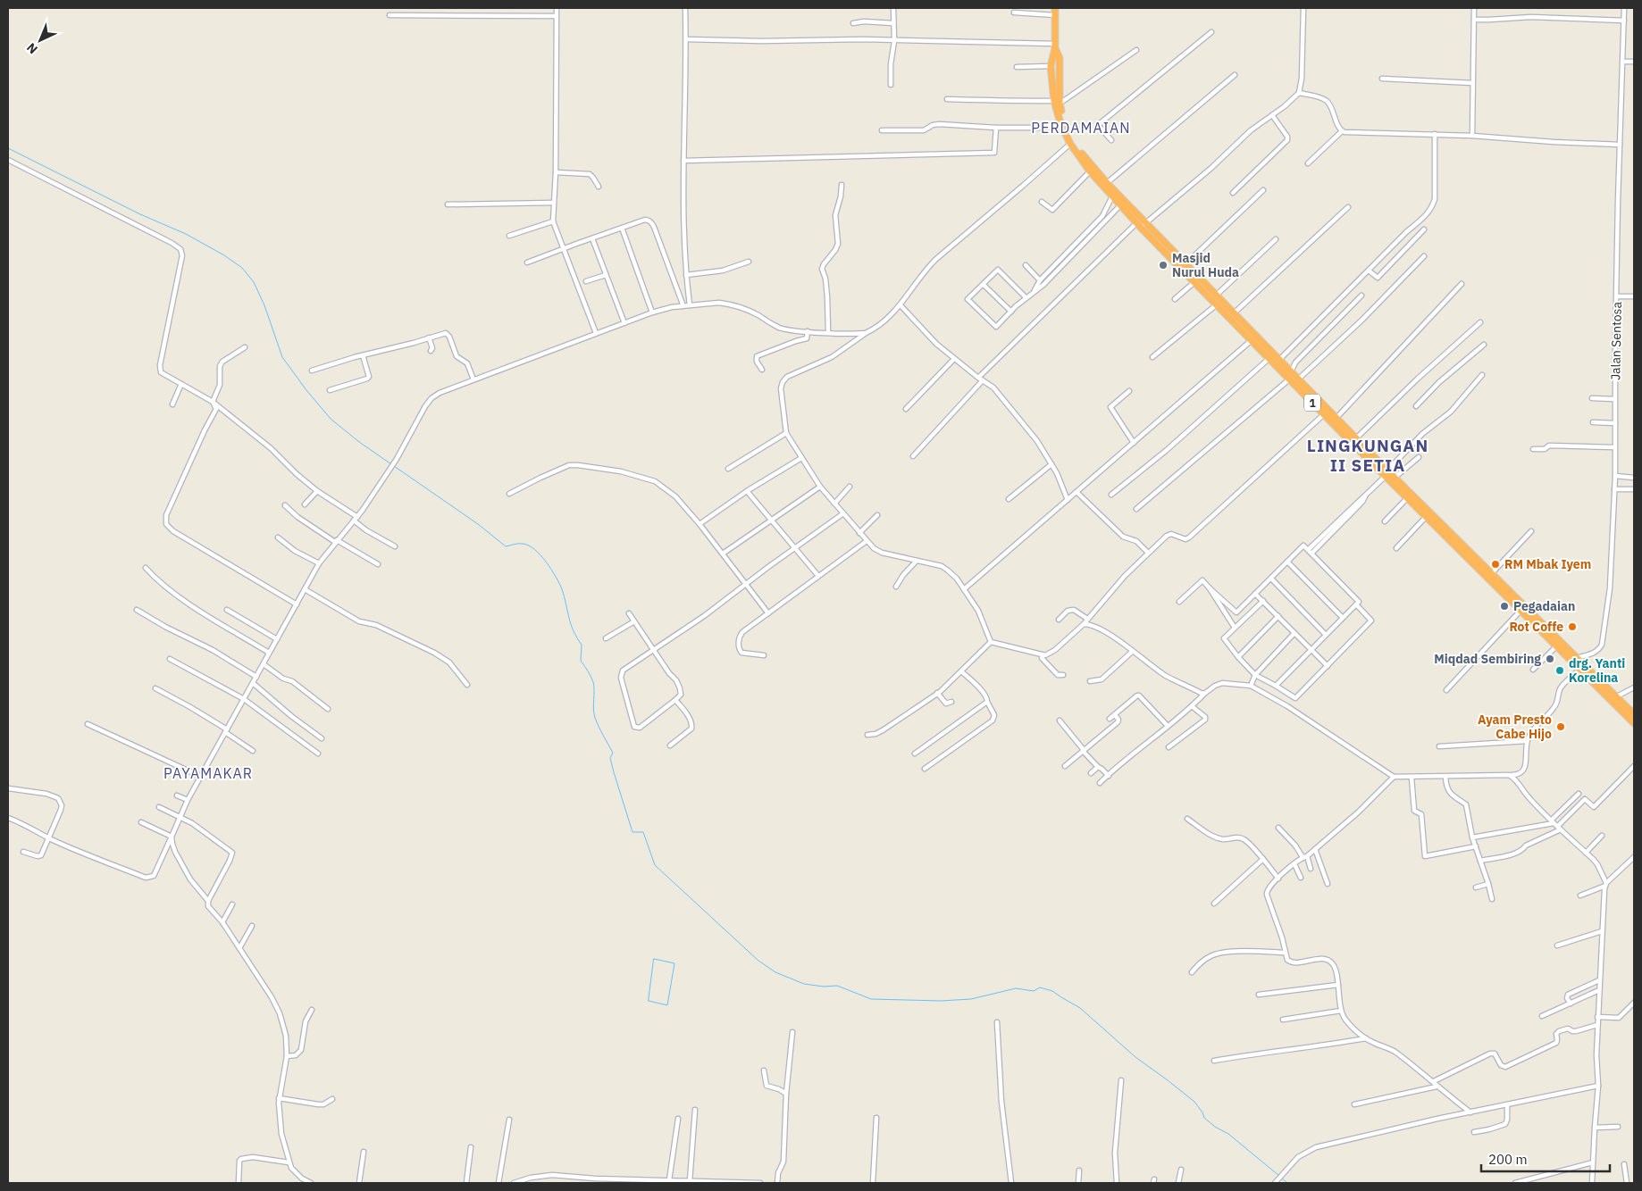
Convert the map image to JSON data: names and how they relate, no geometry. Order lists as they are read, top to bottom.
{
  "streets": {
    "highway": ["1"],
    "street": ["Jalan Sentosa"]
  },
  "crossings": [
    ["Jalan Sentosa", "1"]
  ],
  "districts": ["PERDAMAIAN", "LINGKUNGAN II SETIA", "PAYAMAKAR"],
  "places": [
    "Masjid Nurul Huda",
    "RM Mbak Iyem",
    "Pegadaian",
    "Rot Coffe",
    "Miqdad Sembiring",
    "drg. Yanti Korelina",
    "Ayam Presto Cabe Hijo"
  ],
  "scale_bar": "200 m",
  "north": "bottom left"
}
